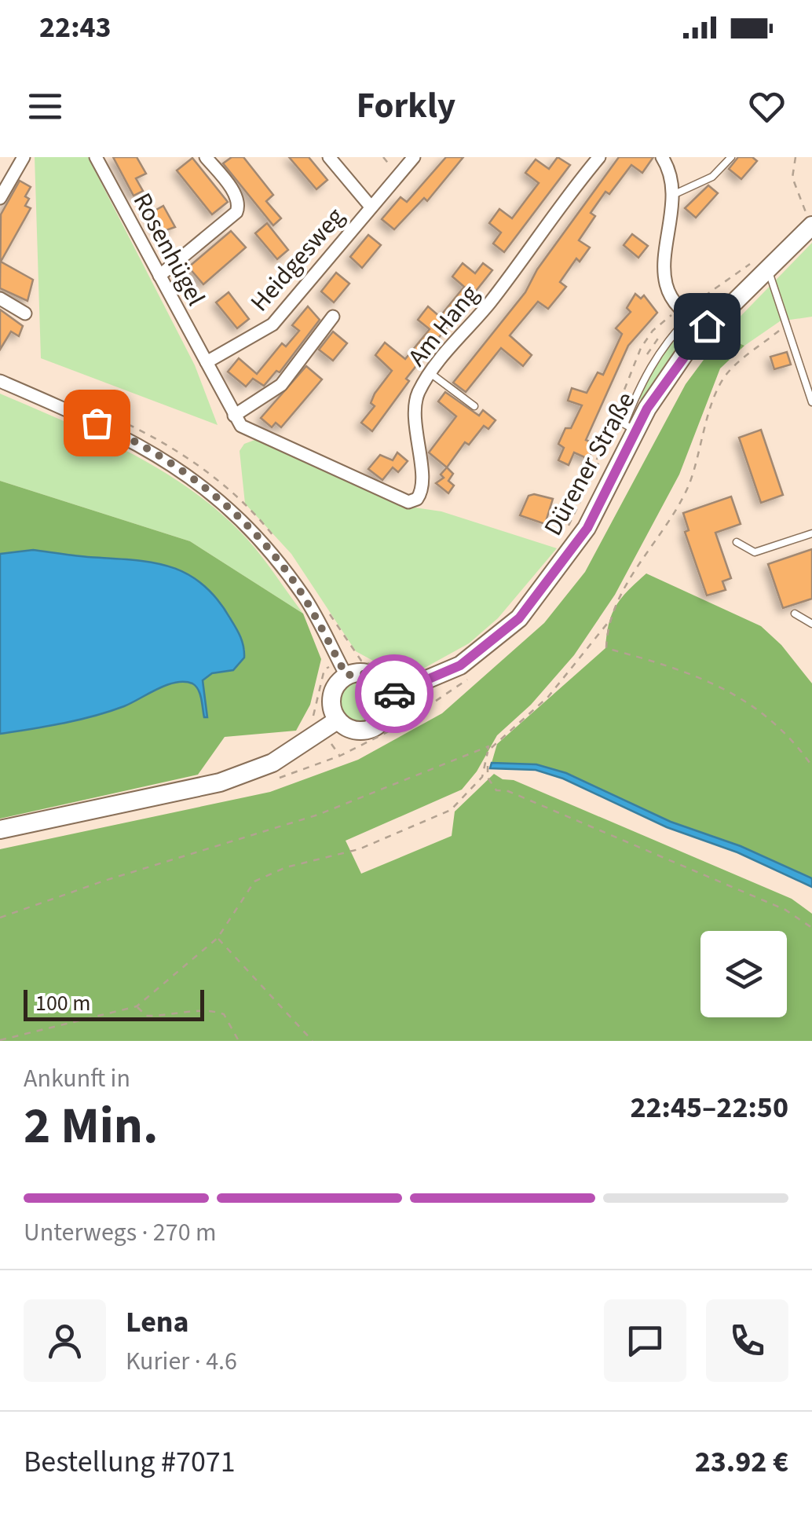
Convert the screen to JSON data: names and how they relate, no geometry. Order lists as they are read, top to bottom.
{
  "streets": {
    "main road": ["Dürener Straße"],
    "street": ["Rosenhügel", "Heidgesweg", "Am Hang"]
  },
  "crossings": [
    ["Rosenhügel", "Heidgesweg"]
  ],
  "scale_bar": "100 m",
  "page": {
    "status": "22:43",
    "header": "Forkly",
    "scale": "100 m",
    "heading": ["2 Min.", "Ankunft in", "22:45–22:50"],
    "panel": [
      "Lena",
      "Kurier · 4.6",
      "Bestellung #7071",
      "23.92 €"
    ],
    "bar": "Unterwegs · 270 m"
  }
}
